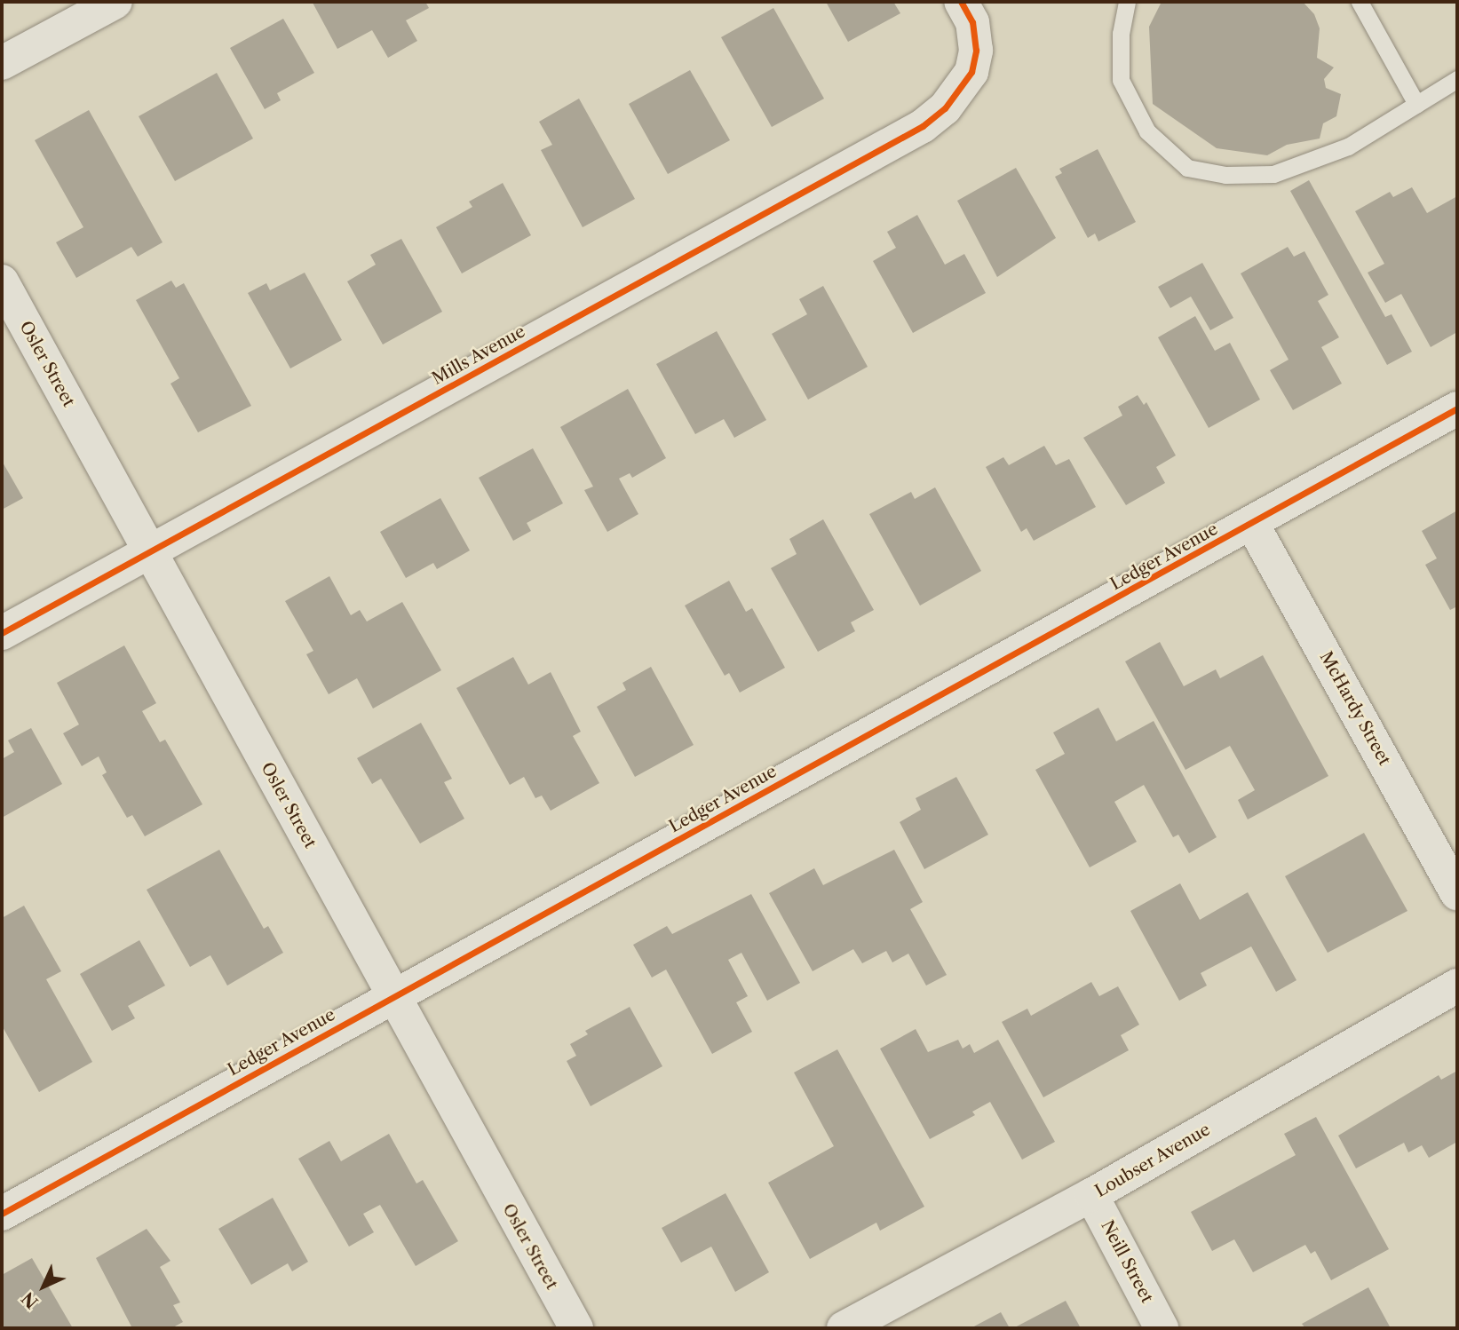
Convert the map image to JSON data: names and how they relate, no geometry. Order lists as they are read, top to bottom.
{
  "streets": {
    "street": [
      "Mills Avenue",
      "Osler Street",
      "Ledger Avenue",
      "McHardy Street",
      "Loubser Avenue",
      "Neill Street"
    ]
  },
  "crossings": [
    ["Mills Avenue", "Osler Street"],
    ["Osler Street", "Ledger Avenue"],
    ["Ledger Avenue", "McHardy Street"],
    ["Loubser Avenue", "Neill Street"]
  ],
  "north": "bottom left"
}
